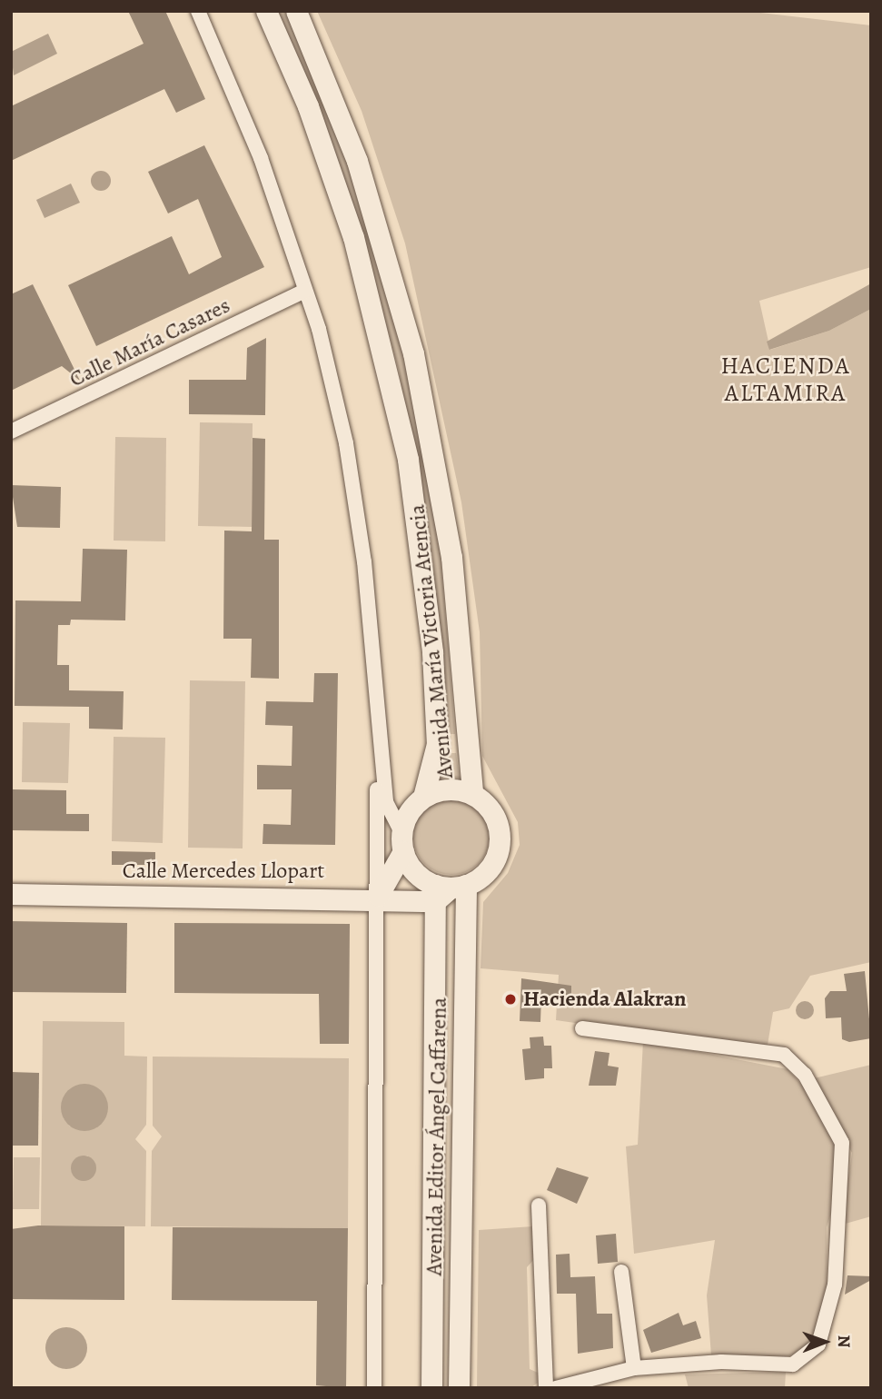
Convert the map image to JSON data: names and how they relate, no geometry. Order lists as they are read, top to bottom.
{
  "streets": {
    "main road": ["Avenida María Victoria Atencia", "Calle Mercedes Llopart", "Avenida Editor Ángel Caffarena"],
    "street": ["Calle María Casares"]
  },
  "crossings": [
    ["Avenida María Victoria Atencia", "Calle Mercedes Llopart"],
    ["Avenida María Victoria Atencia", "Avenida Editor Ángel Caffarena"],
    ["Calle Mercedes Llopart", "Avenida Editor Ángel Caffarena"]
  ],
  "districts": ["HACIENDA ALTAMIRA"],
  "places": ["Hacienda Alakran"],
  "north": "right"
}
